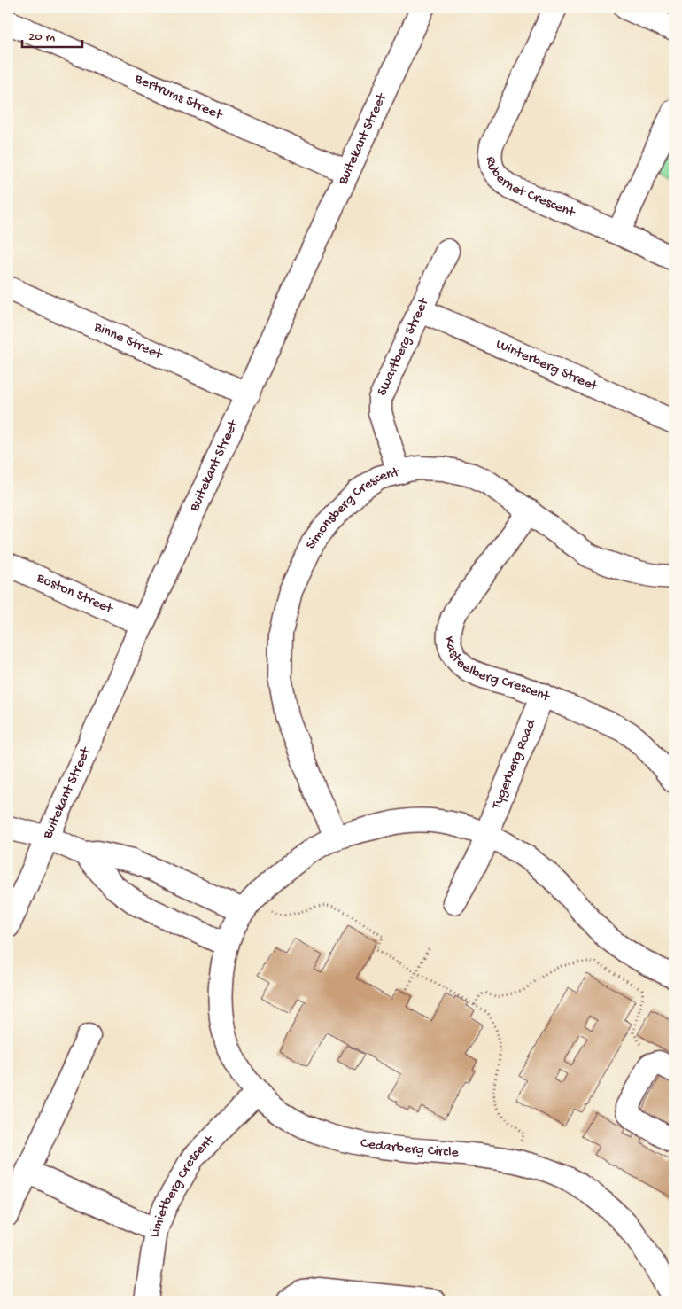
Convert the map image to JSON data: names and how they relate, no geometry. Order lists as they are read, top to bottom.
{
  "streets": {
    "street": [
      "Bertrums Street",
      "Buitekant Street",
      "Rubernet Crescent",
      "Binne Street",
      "Swartberg Street",
      "Winterberg Street",
      "Simonsberg Crescent",
      "Boston Street",
      "Kasteelberg Crescent",
      "Tygerberg Road",
      "Cedarberg Circle",
      "Limietberg Crescent"
    ]
  },
  "crossings": [
    ["Bertrums Street", "Buitekant Street"],
    ["Buitekant Street", "Binne Street"],
    ["Buitekant Street", "Boston Street"],
    ["Swartberg Street", "Winterberg Street"],
    ["Swartberg Street", "Simonsberg Crescent"],
    ["Simonsberg Crescent", "Kasteelberg Crescent"],
    ["Simonsberg Crescent", "Cedarberg Circle"],
    ["Kasteelberg Crescent", "Tygerberg Road"],
    ["Tygerberg Road", "Cedarberg Circle"],
    ["Cedarberg Circle", "Limietberg Crescent"]
  ],
  "scale_bar": "20 m"
}
